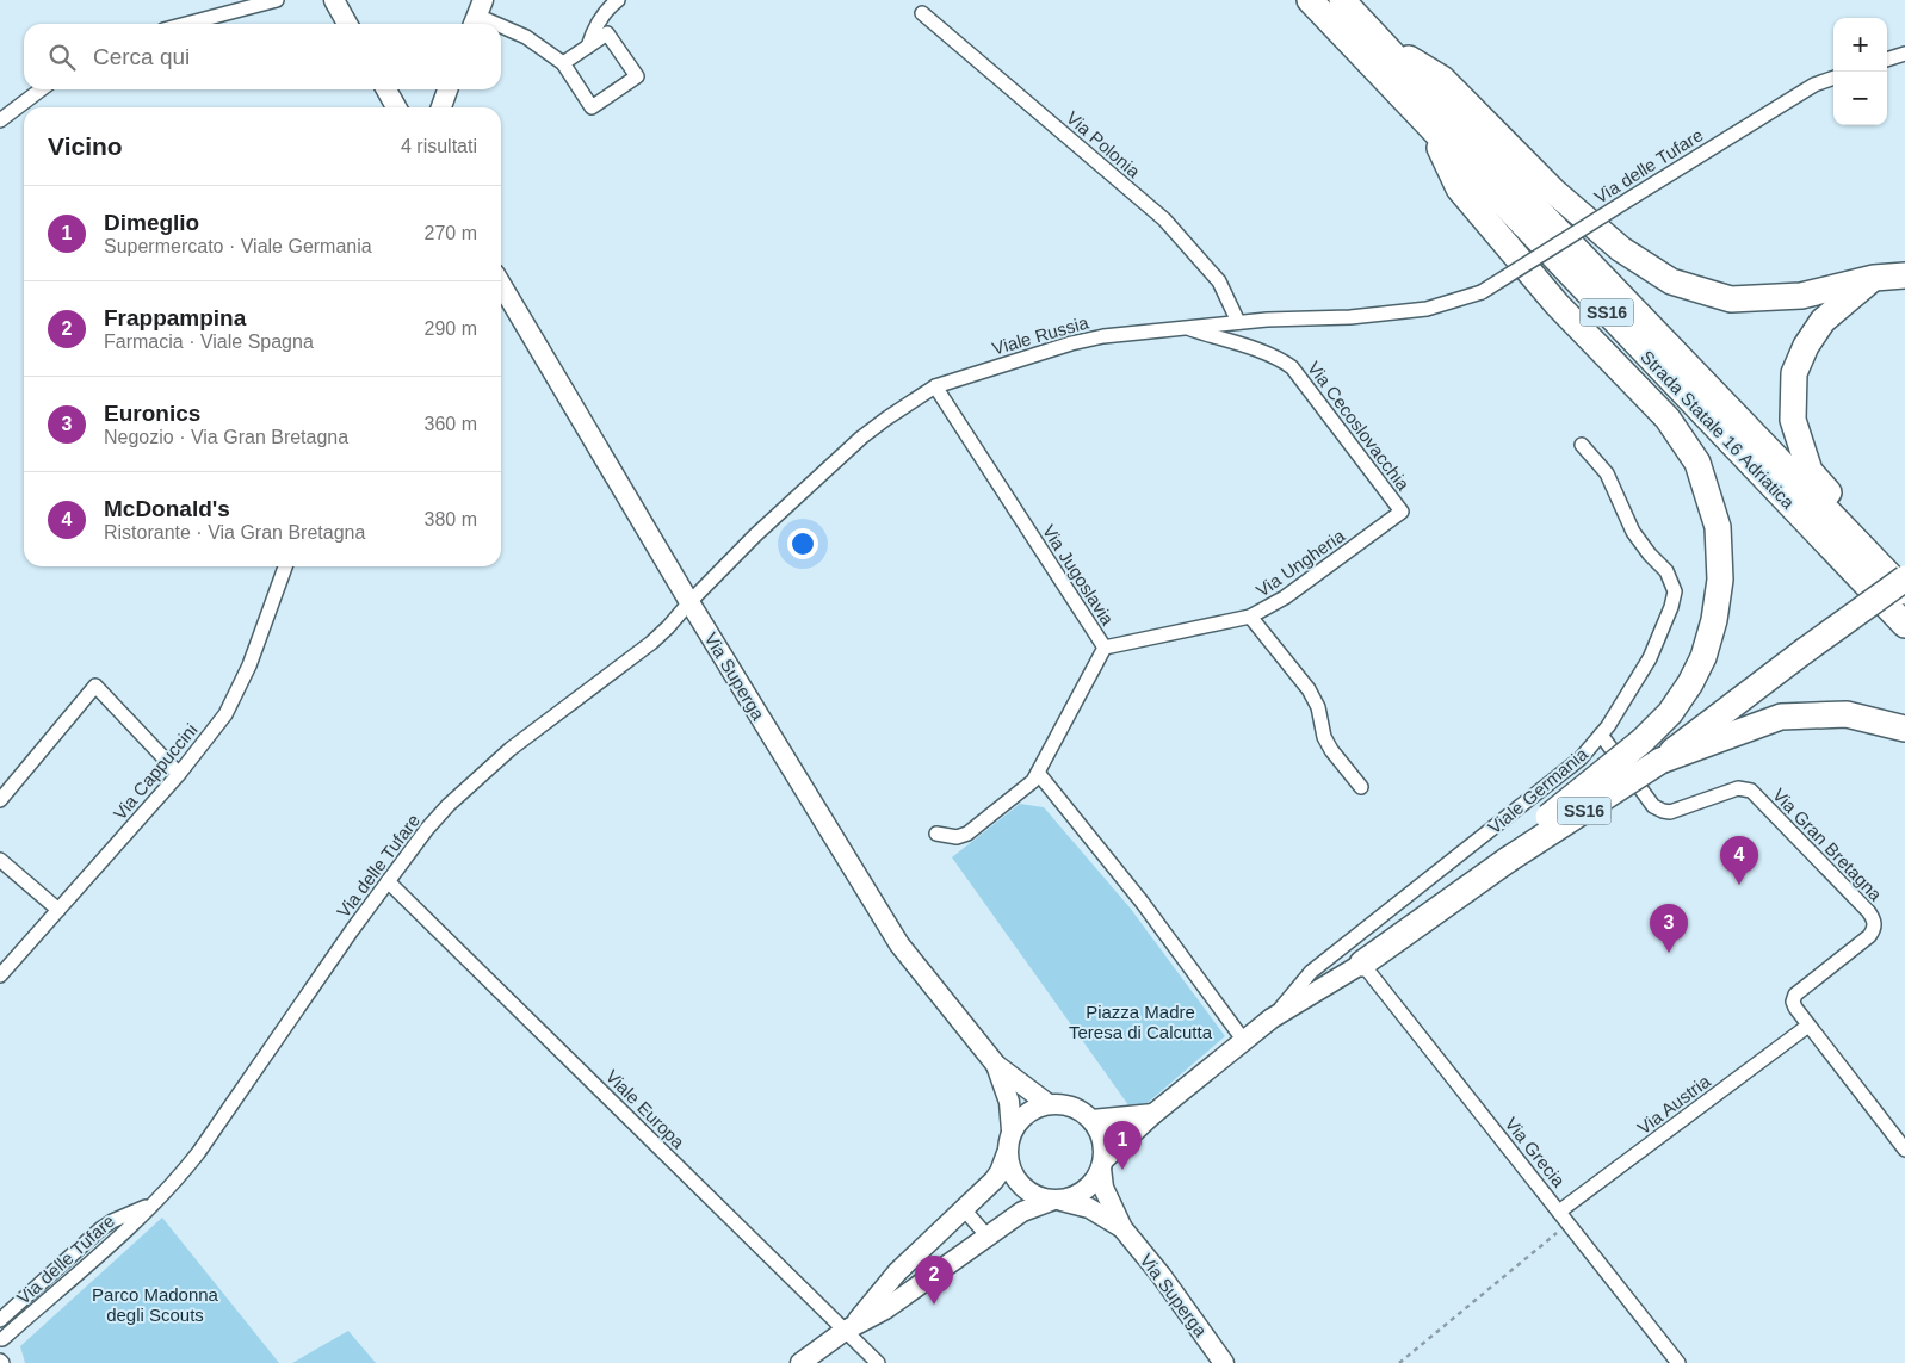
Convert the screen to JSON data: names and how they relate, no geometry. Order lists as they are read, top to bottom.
{
  "streets": {
    "highway": ["SS16", "Strada Statale 16 Adriatica"],
    "street": [
      "Via Polonia",
      "Via delle Tufare",
      "Viale Russia",
      "Via Cecoslovacchia",
      "Via Ungheria",
      "Via Jugoslavia",
      "Via Superga",
      "Via Cappuccini",
      "Viale Germania",
      "Via Gran Bretagna",
      "Via Austria",
      "Viale Europa",
      "Via Grecia"
    ]
  },
  "crossings": [
    ["Via Polonia", "Viale Russia"],
    ["Via delle Tufare", "Viale Russia"],
    ["Via delle Tufare", "Via Superga"],
    ["Via delle Tufare", "Viale Europa"],
    ["SS16", "Strada Statale 16 Adriatica"],
    ["SS16", "Viale Germania"],
    ["SS16", "Via Grecia"],
    ["Viale Russia", "Via Cecoslovacchia"],
    ["Viale Russia", "Via Jugoslavia"],
    ["Viale Russia", "Via Superga"],
    ["Via Cecoslovacchia", "Via Ungheria"],
    ["Via Ungheria", "Via Jugoslavia"],
    ["Via Superga", "Viale Germania"],
    ["Viale Germania", "Via Gran Bretagna"],
    ["Viale Germania", "Via Grecia"],
    ["Via Gran Bretagna", "Via Austria"],
    ["Via Austria", "Via Grecia"]
  ],
  "parks": ["Piazza Madre Teresa di Calcutta", "Parco Madonna degli Scouts"],
  "page": {
    "map_buttons": ["+", "−"],
    "search": "Cerca qui",
    "heading": ["Vicino", "4 risultati"],
    "list": [
      {
        "mark": "1",
        "name": "Dimeglio",
        "note": "Supermercato · Viale Germania",
        "value": "270 m"
      },
      {
        "mark": "2",
        "name": "Frappampina",
        "note": "Farmacia · Viale Spagna",
        "value": "290 m"
      },
      {
        "mark": "3",
        "name": "Euronics",
        "note": "Negozio · Via Gran Bretagna",
        "value": "360 m"
      },
      {
        "mark": "4",
        "name": "McDonald's",
        "note": "Ristorante · Via Gran Bretagna",
        "value": "380 m"
      }
    ],
    "pins": [
      "4",
      "3",
      "1",
      "2"
    ]
  }
}
